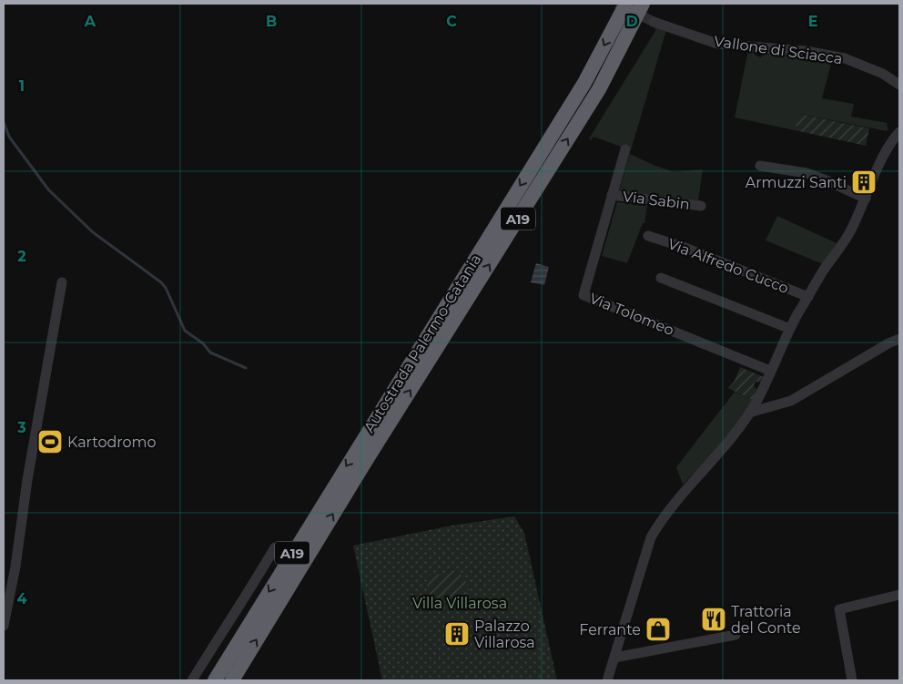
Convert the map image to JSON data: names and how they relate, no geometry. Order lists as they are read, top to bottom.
{
  "streets": {
    "highway": ["A19", "Autostrada Palermo-Catania"],
    "street": [
      "Vallone di Sciacca",
      "Via Sabin",
      "Via Alfredo Cucco",
      "Via Tolomeo"
    ]
  },
  "crossings": [
    ["Via Sabin", "Via Tolomeo"]
  ],
  "parks": ["Villa Villarosa"],
  "places": {
    "building": ["Armuzzi Santi", "Palazzo Villarosa"],
    "sports": ["Kartodromo"],
    "restaurant": ["Trattoria del Conte"],
    "shop": ["Ferrante"]
  },
  "grid": {
    "columns": [
      "A",
      "B",
      "C",
      "D",
      "E"
    ],
    "rows": [
      "1",
      "2",
      "3",
      "4"
    ]
  }
}
